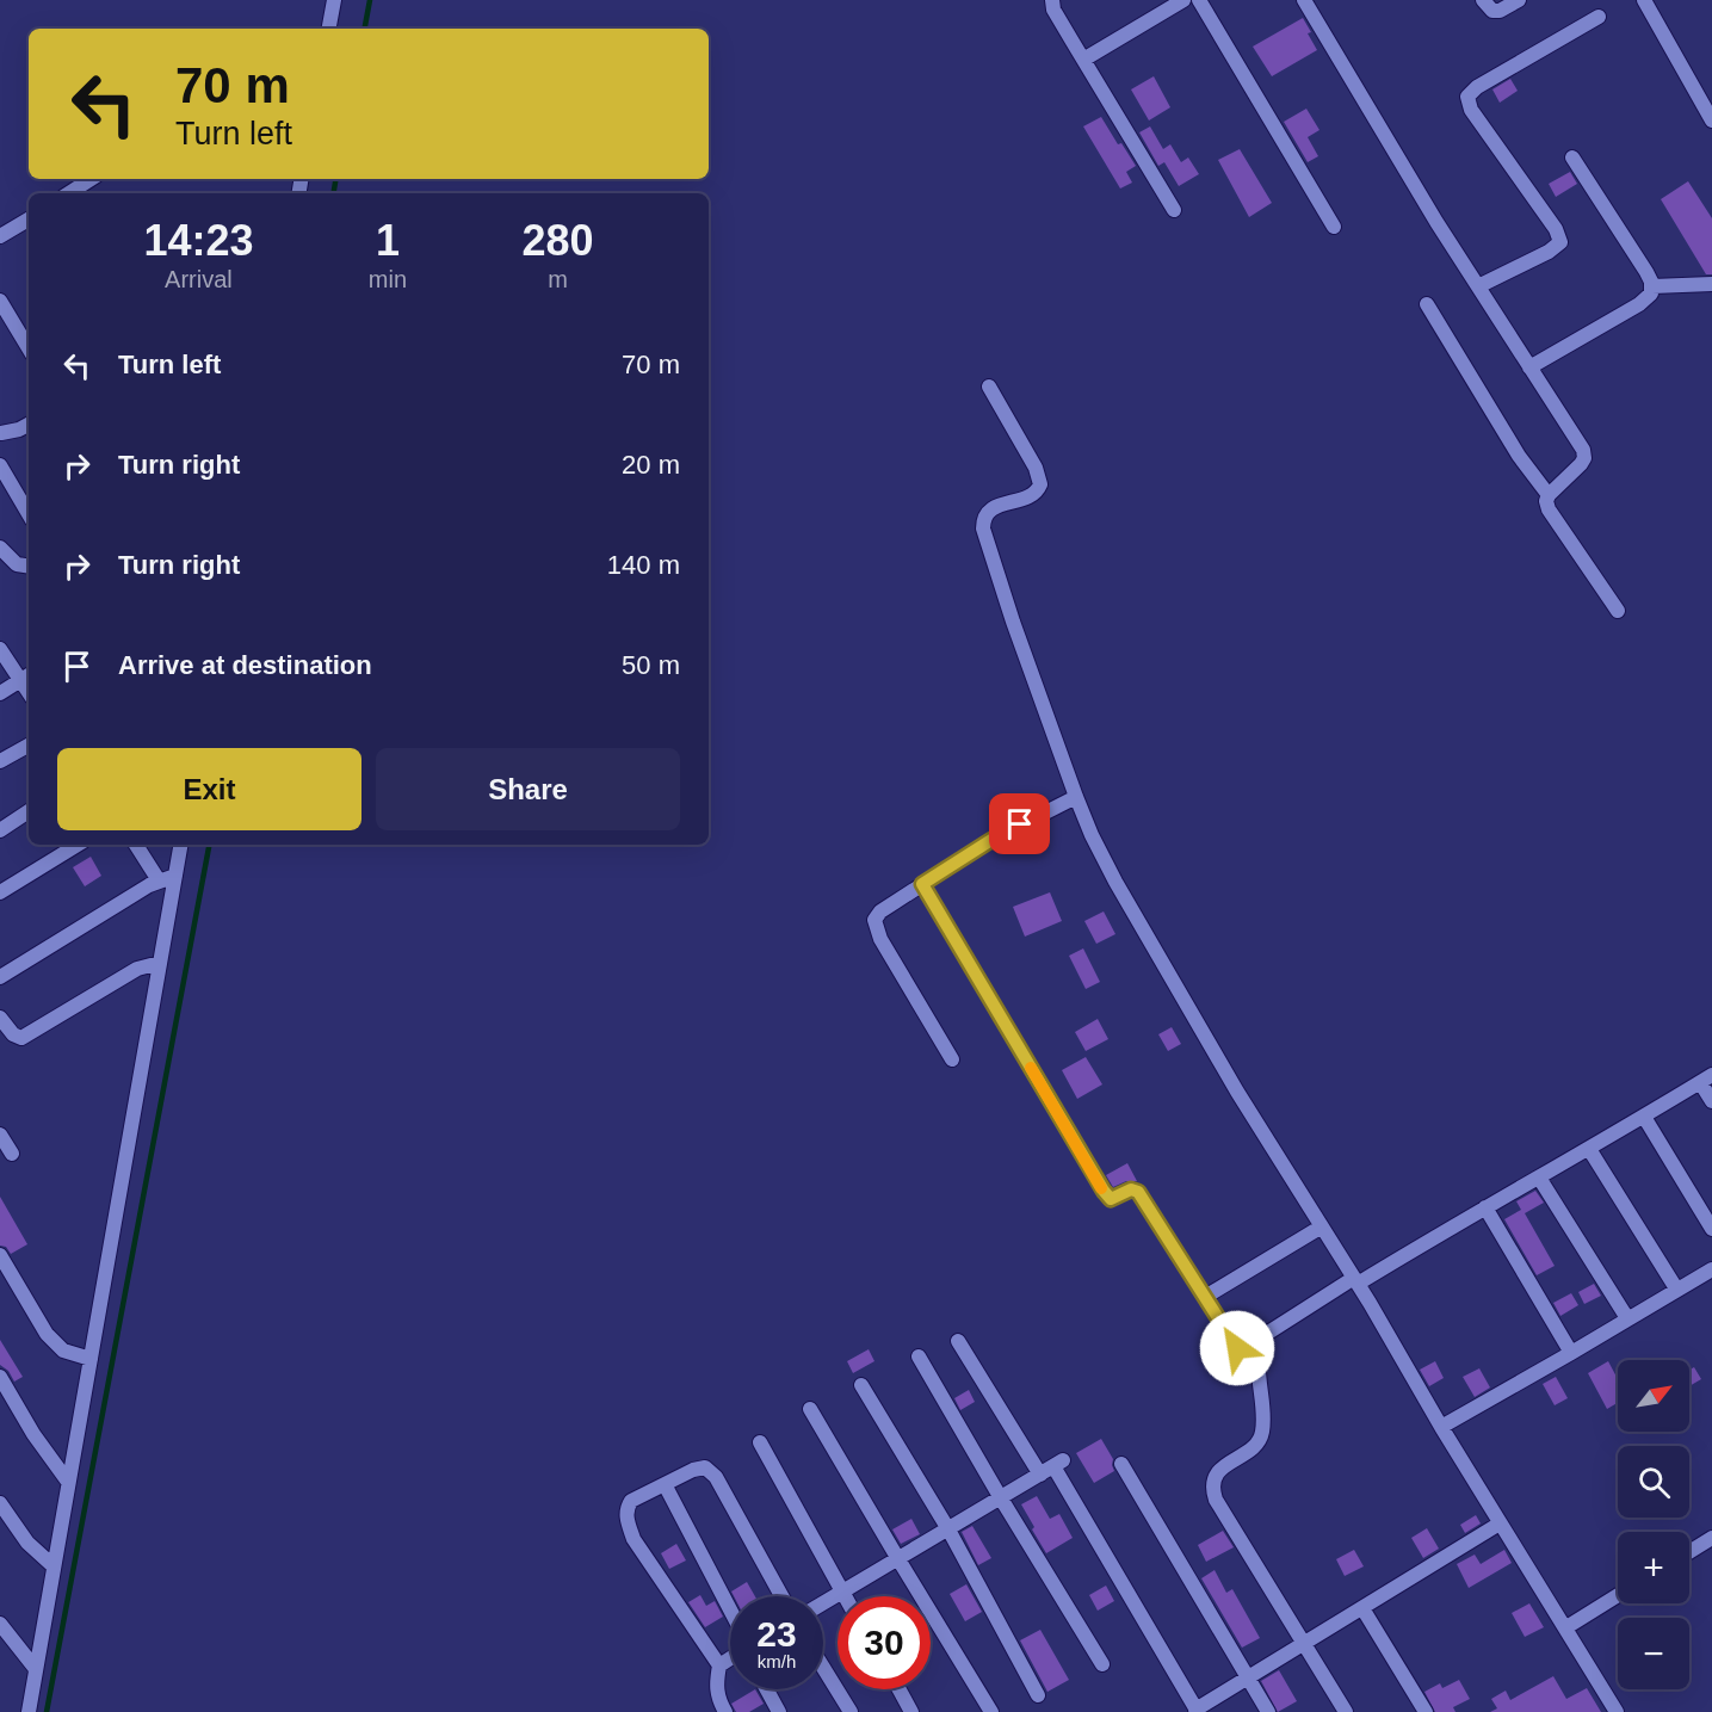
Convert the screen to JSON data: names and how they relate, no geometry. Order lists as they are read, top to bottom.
{
  "north": "top right",
  "page": {
    "turn": ["70 m", "Turn left"],
    "eta": [
      "14:23",
      "Arrival",
      "1",
      "min",
      "280",
      "m"
    ],
    "list": [
      {
        "name": "Turn left",
        "value": "70 m"
      },
      {
        "name": "Turn right",
        "value": "20 m"
      },
      {
        "name": "Turn right",
        "value": "140 m"
      },
      {
        "name": "Arrive at destination",
        "value": "50 m"
      }
    ],
    "buttons": ["Exit", "Share"],
    "map_buttons": ["+", "−"],
    "speed": "23 km/h",
    "limit": "30"
  }
}
